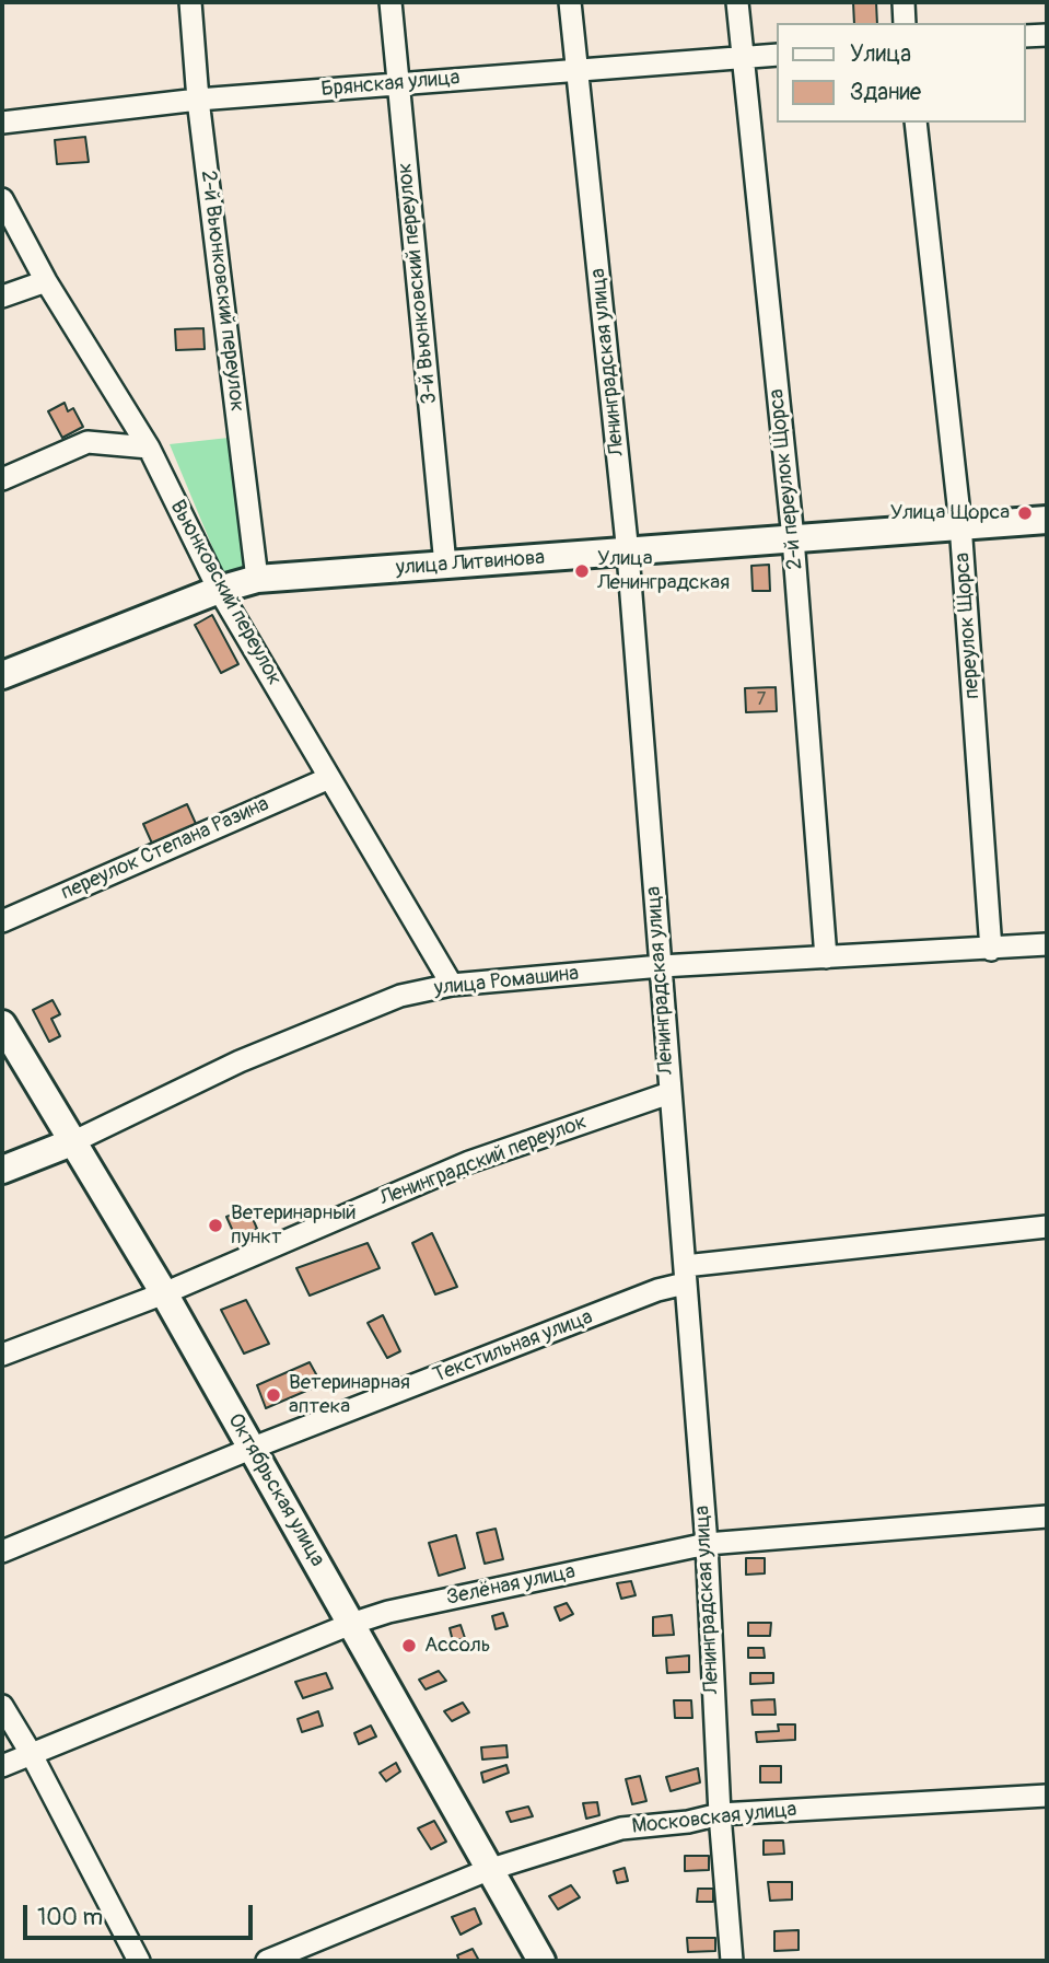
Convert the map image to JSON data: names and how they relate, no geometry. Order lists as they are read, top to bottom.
{
  "streets": {
    "main road": ["улица Литвинова", "улица Ромашина", "Октябрьская улица"],
    "street": [
      "Брянская улица",
      "3-й Вьюнковский переулок",
      "2-й Вьюнковский переулок",
      "Ленинградская улица",
      "2-й переулок Щорса",
      "Вьюнковский переулок",
      "переулок Щорса",
      "переулок Степана Разина",
      "Ленинградский переулок",
      "Текстильная улица",
      "Зелёная улица",
      "Московская улица"
    ]
  },
  "crossings": [
    ["Брянская улица", "3-й Вьюнковский переулок"],
    ["Брянская улица", "2-й Вьюнковский переулок"],
    ["Брянская улица", "Ленинградская улица"],
    ["Брянская улица", "2-й переулок Щорса"],
    ["3-й Вьюнковский переулок", "улица Литвинова"],
    ["2-й Вьюнковский переулок", "улица Литвинова"],
    ["Ленинградская улица", "улица Литвинова"],
    ["Ленинградская улица", "улица Ромашина"],
    ["Ленинградская улица", "Ленинградский переулок"],
    ["Ленинградская улица", "Текстильная улица"],
    ["Ленинградская улица", "Зелёная улица"],
    ["Ленинградская улица", "Московская улица"],
    ["2-й переулок Щорса", "улица Литвинова"],
    ["2-й переулок Щорса", "улица Ромашина"],
    ["улица Литвинова", "Вьюнковский переулок"],
    ["улица Литвинова", "переулок Щорса"],
    ["Вьюнковский переулок", "переулок Степана Разина"],
    ["Вьюнковский переулок", "улица Ромашина"],
    ["переулок Щорса", "улица Ромашина"],
    ["улица Ромашина", "Октябрьская улица"],
    ["Ленинградский переулок", "Октябрьская улица"],
    ["Текстильная улица", "Октябрьская улица"],
    ["Октябрьская улица", "Зелёная улица"],
    ["Октябрьская улица", "Московская улица"]
  ],
  "places": [
    "Улица Щорса",
    "Улица Ленинградская",
    "Ветеринарный пункт",
    "Ветеринарная аптека",
    "Ассоль"
  ],
  "house_numbers": ["7"],
  "legend": ["Улица", "Здание"],
  "scale_bar": "100 m"
}
